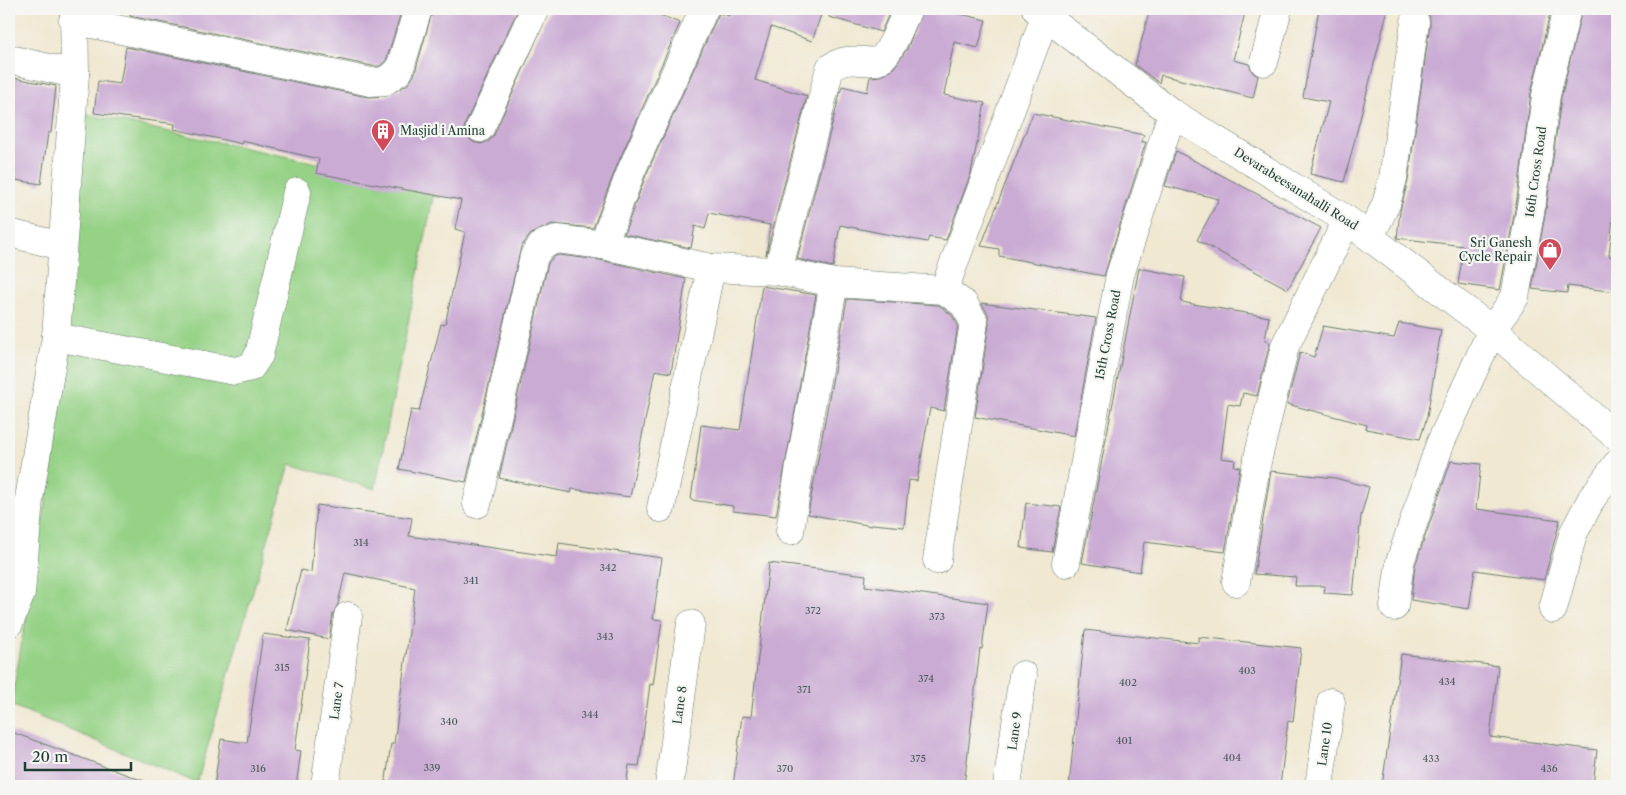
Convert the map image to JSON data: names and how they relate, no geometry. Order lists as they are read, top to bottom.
{
  "streets": {
    "street": [
      "16th Cross Road",
      "Devarabeesanahalli Road",
      "15th Cross Road",
      "Lane 7",
      "Lane 8",
      "Lane 9",
      "Lane 10"
    ]
  },
  "crossings": [
    ["16th Cross Road", "Devarabeesanahalli Road"],
    ["Devarabeesanahalli Road", "15th Cross Road"]
  ],
  "places": {
    "building": ["Masjid i Amina"],
    "shop": ["Sri Ganesh Cycle Repair"]
  },
  "house_numbers": [
    "314",
    "342",
    "341",
    "372",
    "373",
    "343",
    "315",
    "403",
    "374",
    "434",
    "402",
    "371",
    "344",
    "340",
    "401",
    "404",
    "375",
    "433",
    "339",
    "316",
    "370",
    "436"
  ],
  "scale_bar": "20 m"
}
